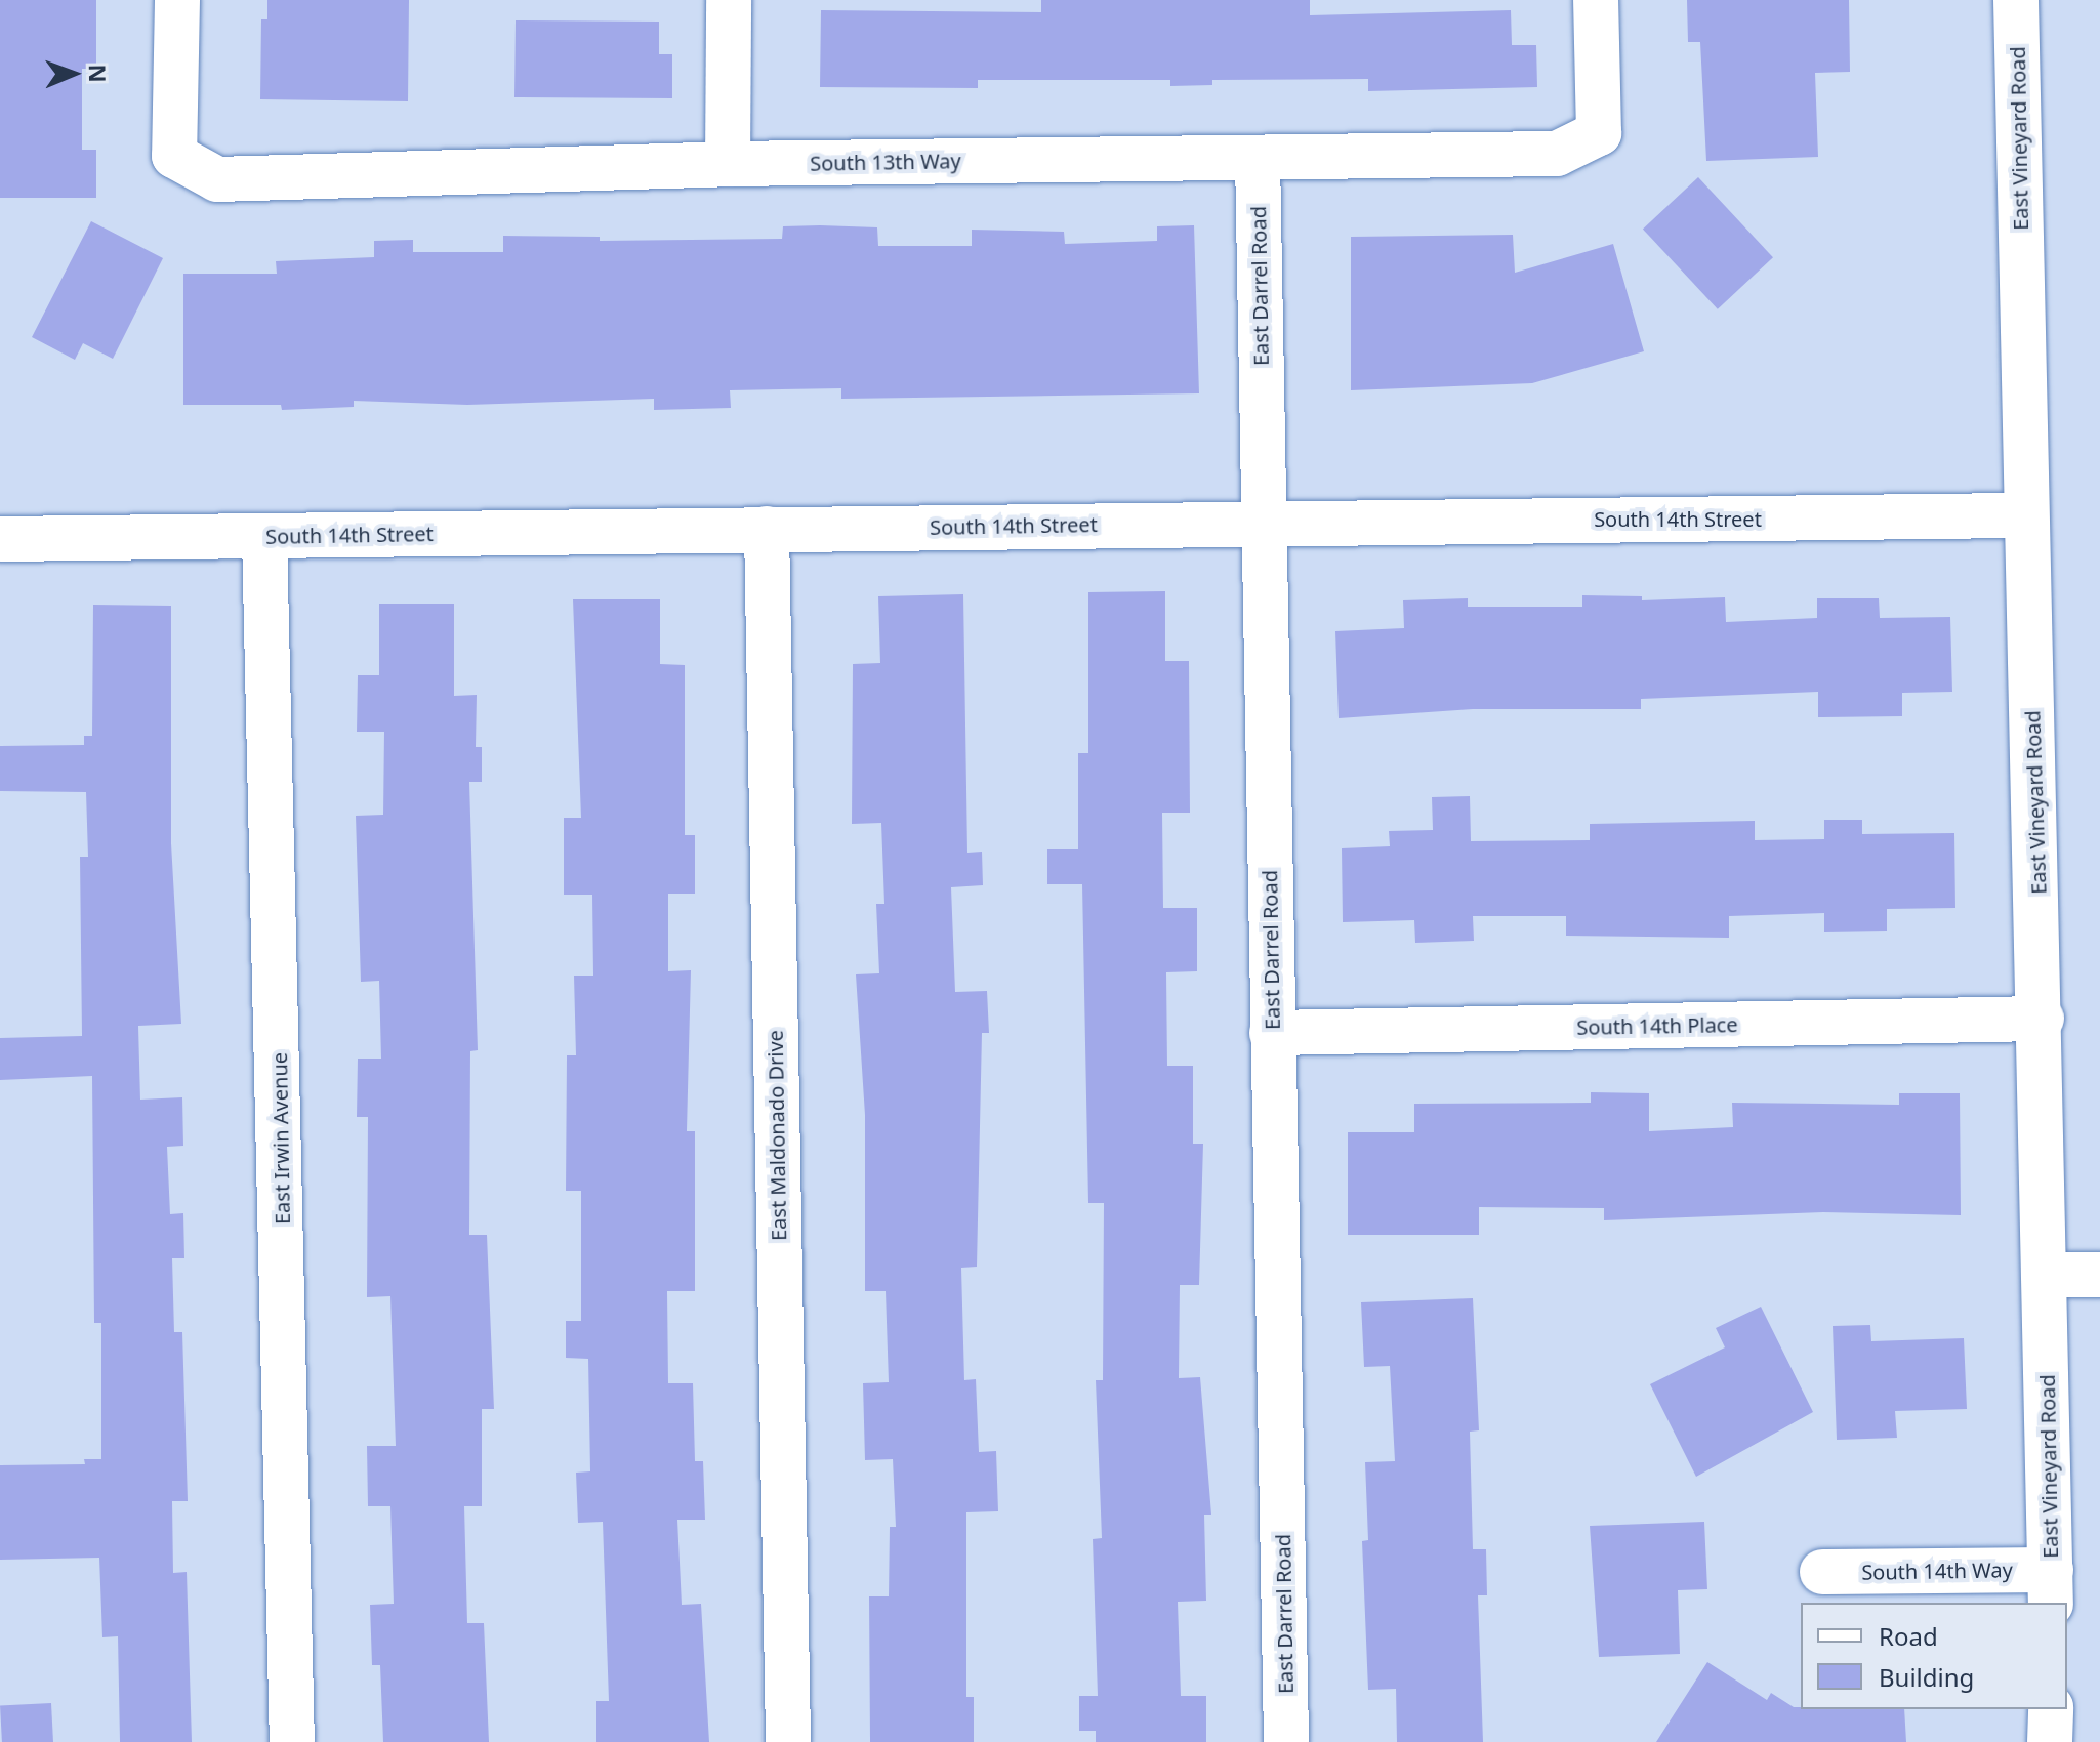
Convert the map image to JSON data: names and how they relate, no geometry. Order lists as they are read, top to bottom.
{
  "streets": {
    "street": [
      "East Vineyard Road",
      "South 13th Way",
      "East Darrel Road",
      "South 14th Street",
      "South 14th Place",
      "East Maldonado Drive",
      "East Irwin Avenue",
      "South 14th Way"
    ]
  },
  "crossings": [
    ["East Vineyard Road", "South 14th Street"],
    ["East Vineyard Road", "South 14th Place"],
    ["East Vineyard Road", "South 14th Way"],
    ["South 13th Way", "East Darrel Road"],
    ["East Darrel Road", "South 14th Street"],
    ["East Darrel Road", "South 14th Place"],
    ["South 14th Street", "East Maldonado Drive"],
    ["South 14th Street", "East Irwin Avenue"]
  ],
  "legend": ["Road", "Building"],
  "north": "right"
}
